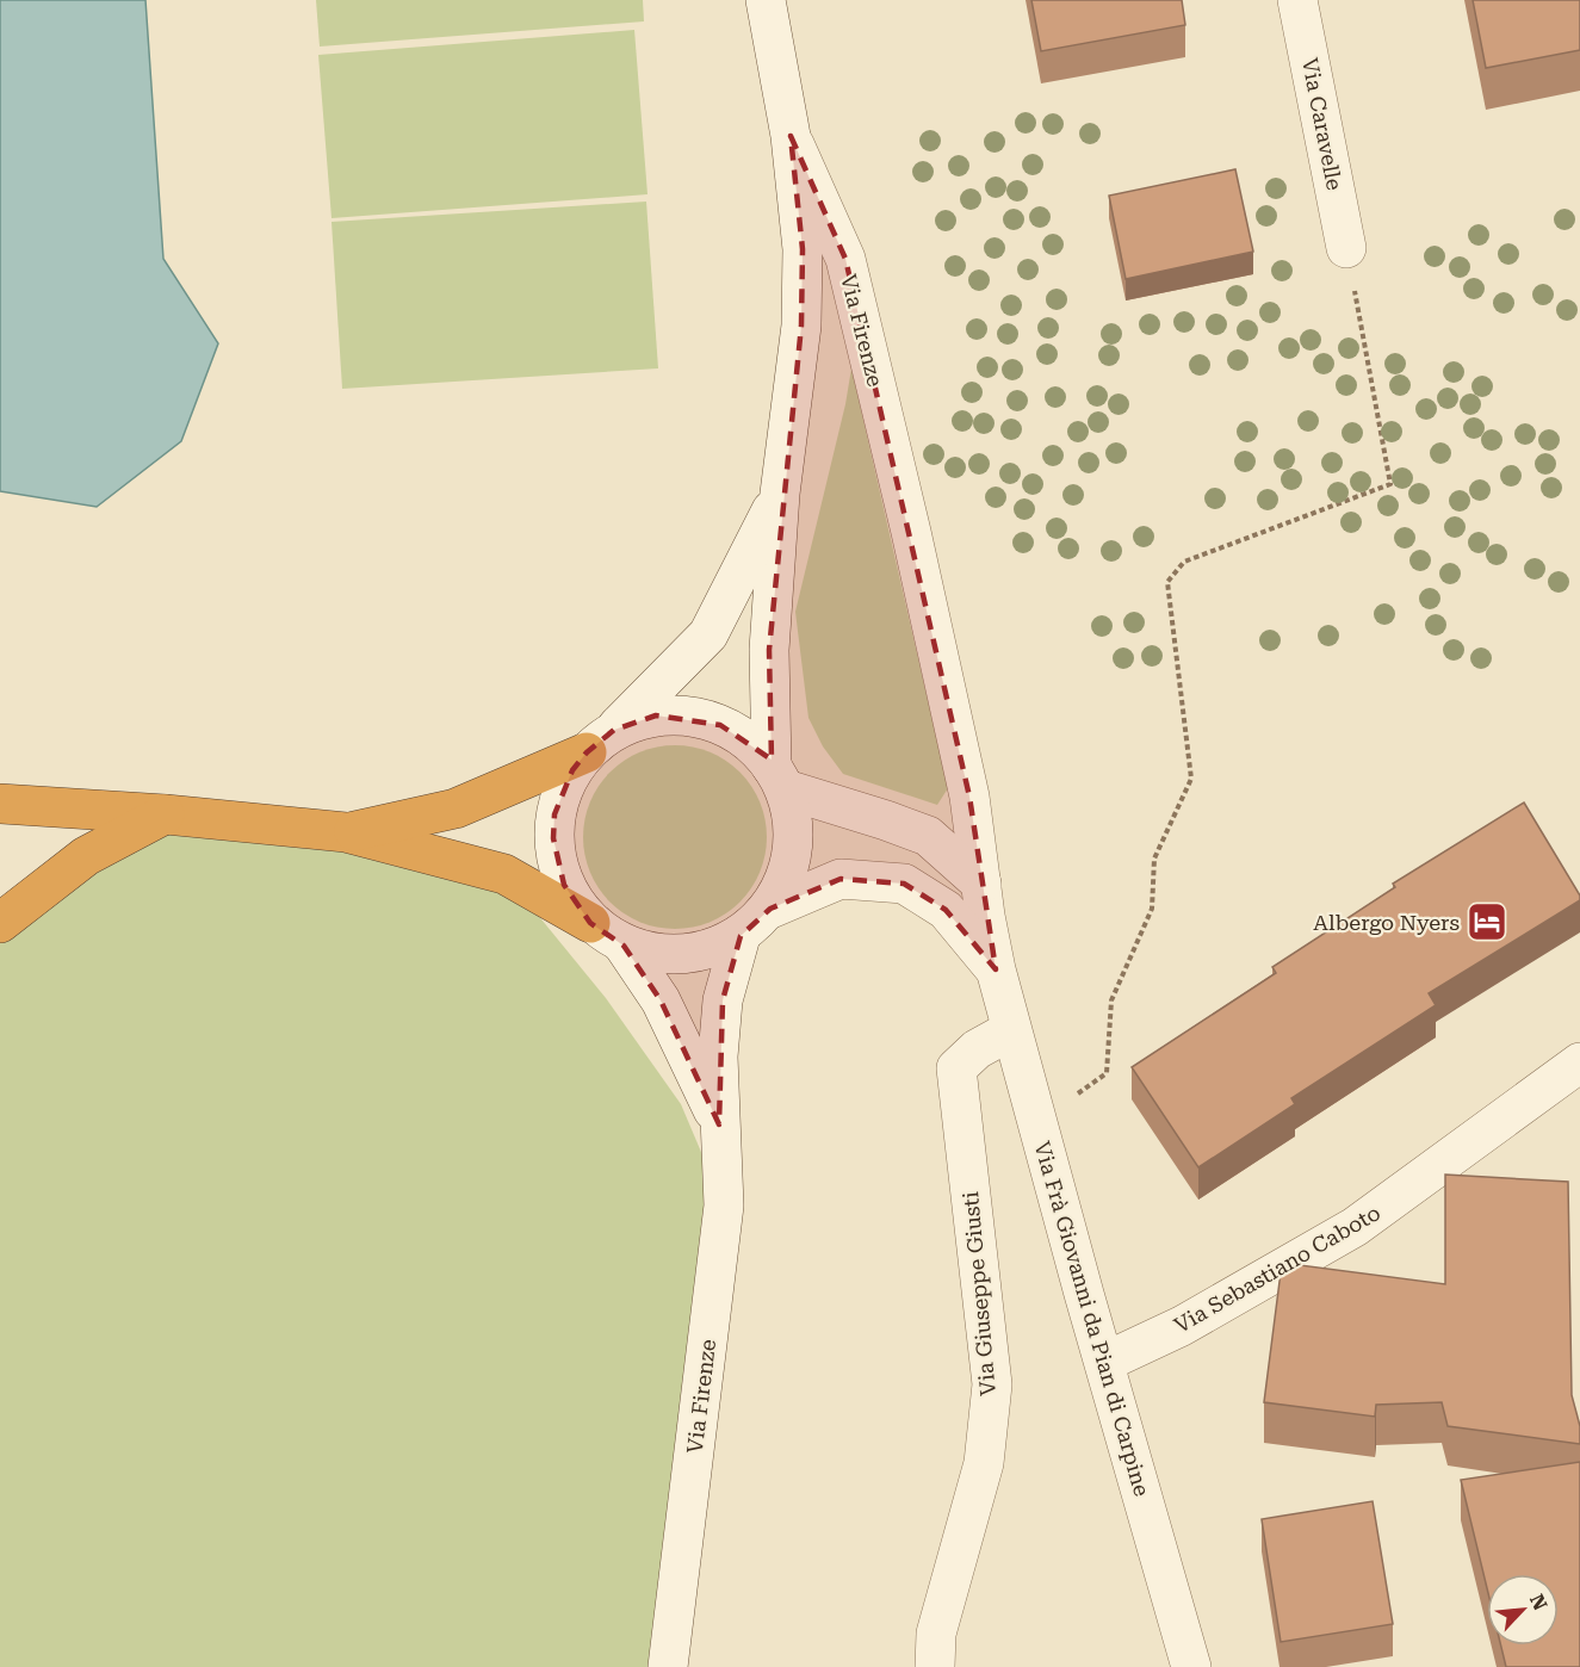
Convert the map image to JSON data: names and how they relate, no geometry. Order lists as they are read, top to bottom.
{
  "streets": {
    "street": [
      "Via Caravelle",
      "Via Firenze",
      "Via Sebastiano Caboto",
      "Via Giuseppe Giusti",
      "Via Frà Giovanni da Pian di Carpine"
    ]
  },
  "crossings": [
    ["Via Firenze", "Via Frà Giovanni da Pian di Carpine"],
    ["Via Sebastiano Caboto", "Via Frà Giovanni da Pian di Carpine"],
    ["Via Giuseppe Giusti", "Via Frà Giovanni da Pian di Carpine"]
  ],
  "places": {
    "hotel": ["Albergo Nyers"]
  },
  "north": "top right"
}
